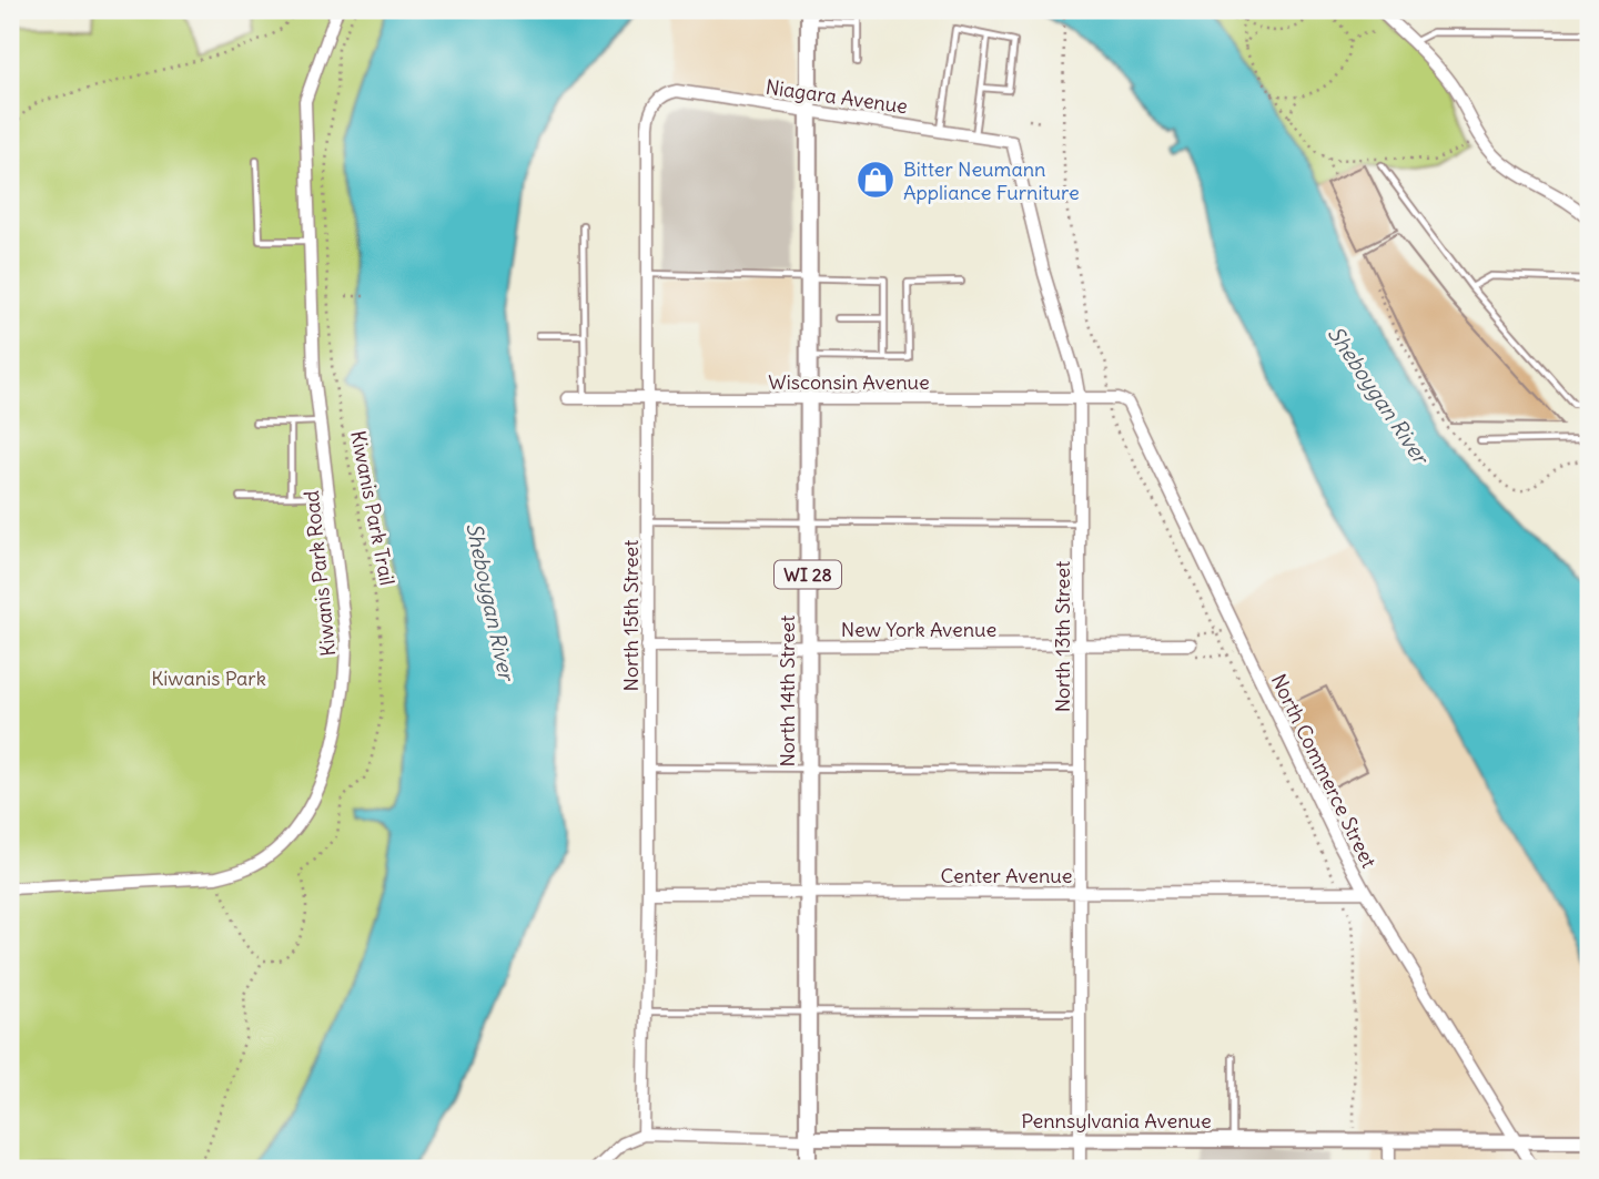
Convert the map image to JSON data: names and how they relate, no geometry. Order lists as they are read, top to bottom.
{
  "streets": {
    "main road": ["WI 28", "North 14th Street"],
    "street": [
      "Niagara Avenue",
      "Wisconsin Avenue",
      "Kiwanis Park Road",
      "North 15th Street",
      "New York Avenue",
      "North 13th Street",
      "North Commerce Street",
      "Center Avenue",
      "Pennsylvania Avenue"
    ],
    "path": ["Kiwanis Park Trail"]
  },
  "crossings": [
    ["Niagara Avenue", "North 15th Street"],
    ["Niagara Avenue", "North 13th Street"],
    ["Niagara Avenue", "North 14th Street"],
    ["Wisconsin Avenue", "North 15th Street"],
    ["Wisconsin Avenue", "North 13th Street"],
    ["Wisconsin Avenue", "North 14th Street"],
    ["Wisconsin Avenue", "North Commerce Street"],
    ["WI 28", "North 14th Street"],
    ["WI 28", "Pennsylvania Avenue"],
    ["North 15th Street", "New York Avenue"],
    ["North 15th Street", "Center Avenue"],
    ["North 15th Street", "Pennsylvania Avenue"],
    ["New York Avenue", "North 13th Street"],
    ["New York Avenue", "North 14th Street"],
    ["North 13th Street", "Center Avenue"],
    ["North 13th Street", "Pennsylvania Avenue"],
    ["North 14th Street", "Center Avenue"],
    ["North 14th Street", "Pennsylvania Avenue"],
    ["North Commerce Street", "Center Avenue"],
    ["North Commerce Street", "Pennsylvania Avenue"]
  ],
  "water": ["Sheboygan River"],
  "parks": ["Kiwanis Park"],
  "places": {
    "shop": ["Bitter Neumann Appliance Furniture"]
  }
}
